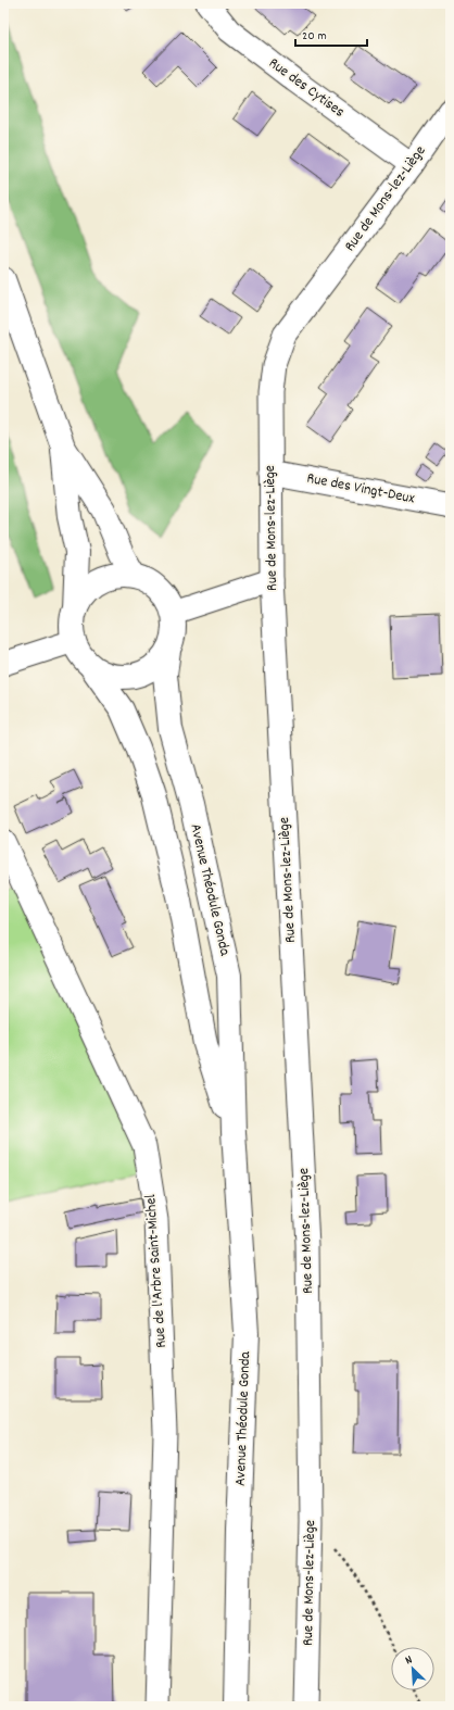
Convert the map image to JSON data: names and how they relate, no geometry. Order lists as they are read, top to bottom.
{
  "streets": {
    "main road": ["Avenue Théodule Gonda"],
    "street": [
      "Rue des Cytises",
      "Rue de Mons-lez-Liège",
      "Rue des Vingt-Deux",
      "Rue de l'Arbre Saint-Michel"
    ]
  },
  "crossings": [
    ["Rue des Cytises", "Rue de Mons-lez-Liège"],
    ["Rue de Mons-lez-Liège", "Rue des Vingt-Deux"]
  ],
  "scale_bar": "20 m",
  "north": "top left"
}
